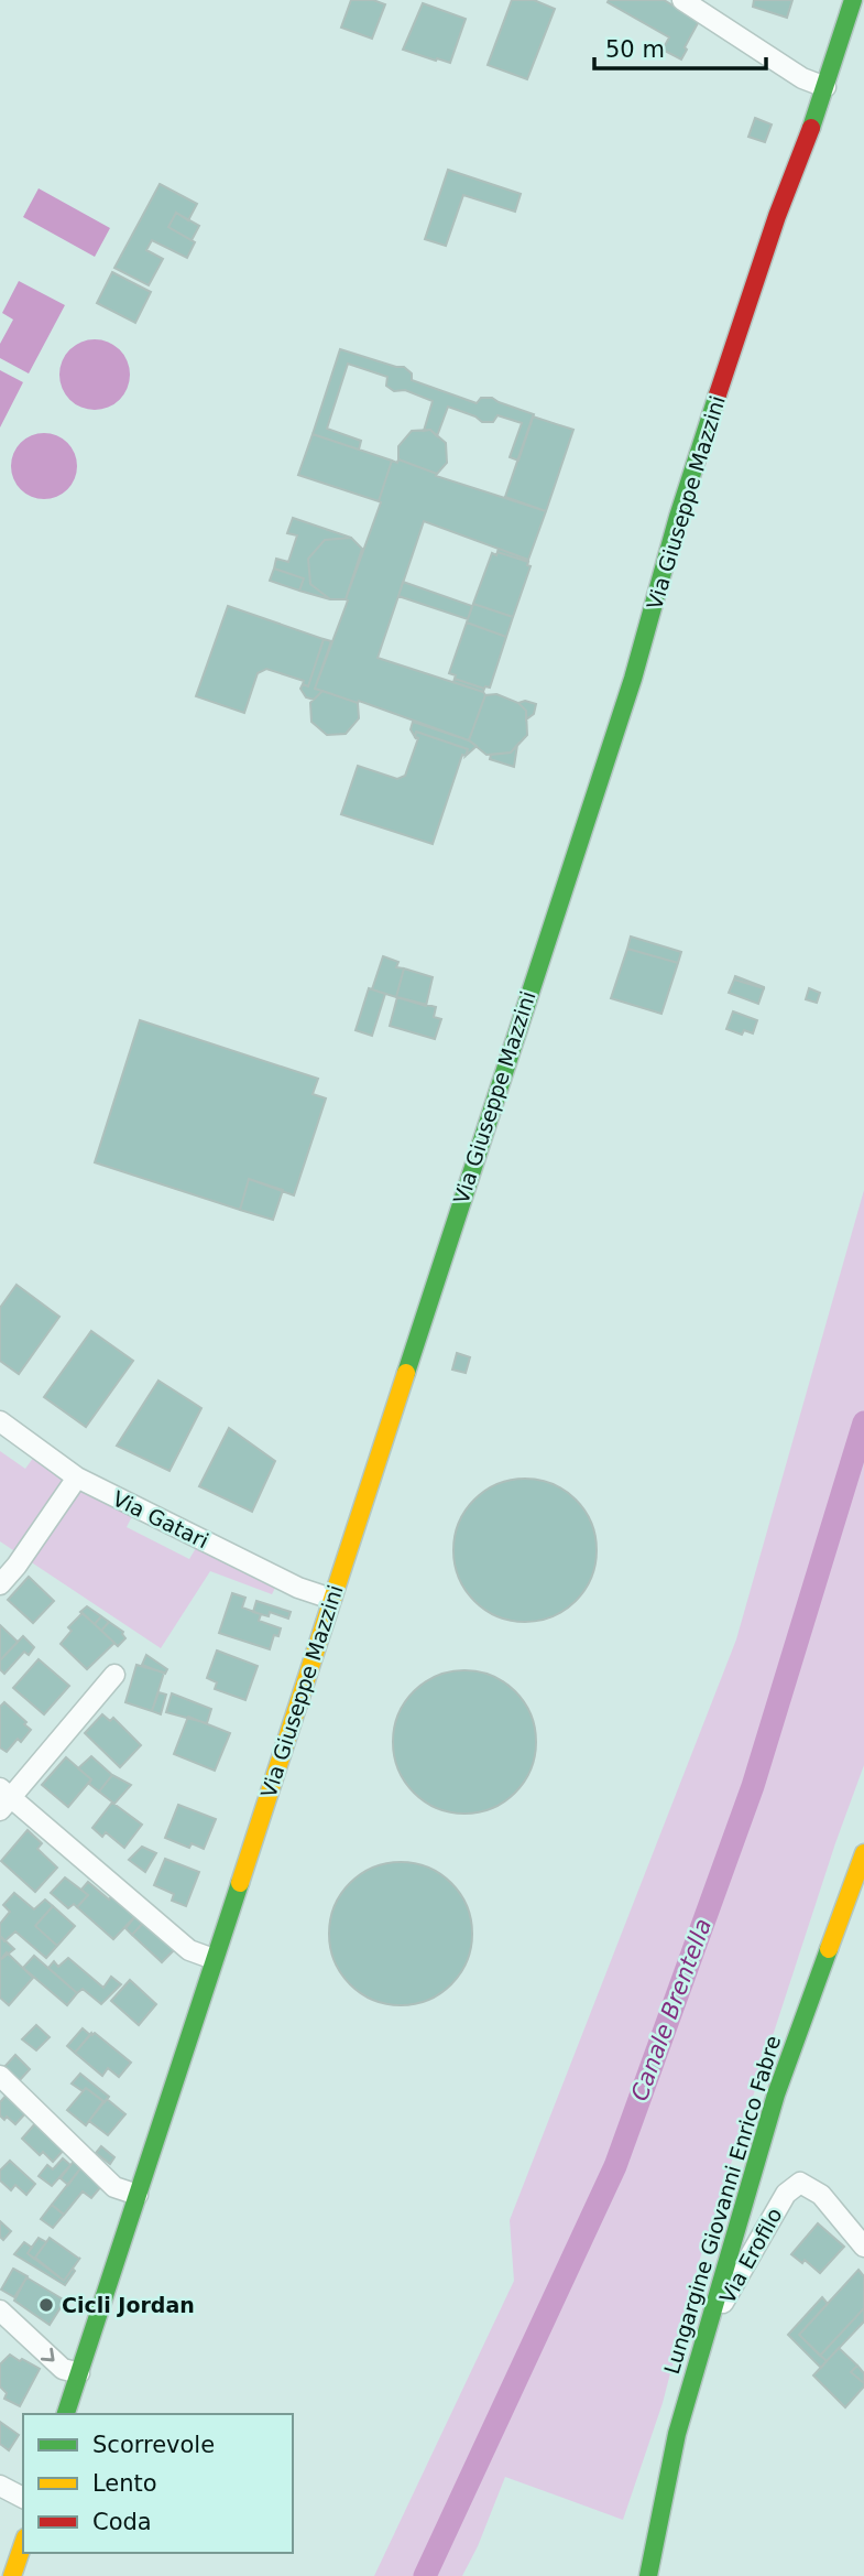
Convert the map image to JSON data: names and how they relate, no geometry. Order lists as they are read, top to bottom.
{
  "streets": {
    "main road": ["Via Giuseppe Mazzini", "Lungargine Giovanni Enrico Fabre"],
    "street": ["Via Gatari", "Via Erofilo"]
  },
  "crossings": [
    ["Via Giuseppe Mazzini", "Via Gatari"],
    ["Lungargine Giovanni Enrico Fabre", "Via Erofilo"]
  ],
  "water": ["Canale Brentella"],
  "places": ["Cicli Jordan"],
  "legend": ["Scorrevole", "Lento", "Coda"],
  "scale_bar": "50 m"
}
